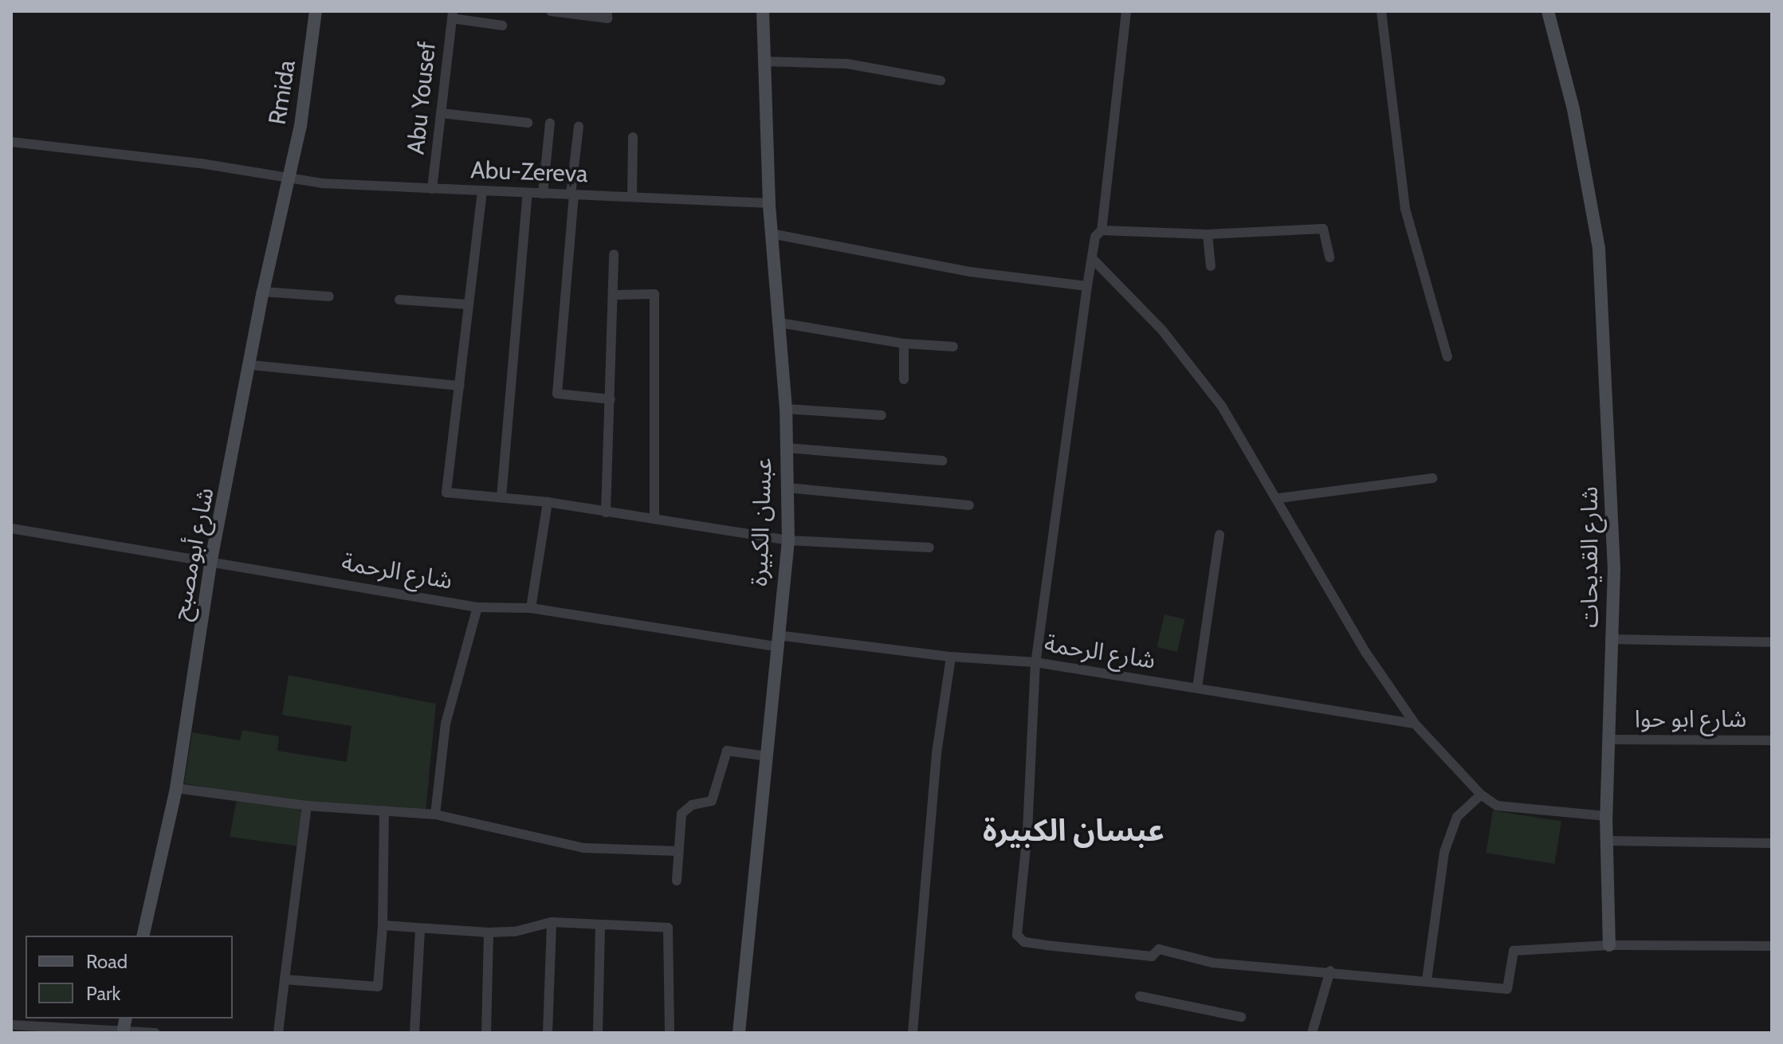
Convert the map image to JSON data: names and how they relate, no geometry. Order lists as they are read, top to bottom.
{
  "streets": {
    "street": [
      "Rmida",
      "Abu Yousef",
      "Abu-Zereva",
      "عبسان الكبيرة",
      "شارع أبومصبح",
      "شارع القديحات",
      "شارع الرحمة",
      "شارع ابو حوا"
    ]
  },
  "crossings": [
    ["Rmida", "Abu-Zereva"],
    ["Rmida", "شارع أبومصبح"],
    ["Abu Yousef", "Abu-Zereva"],
    ["Abu-Zereva", "عبسان الكبيرة"],
    ["Abu-Zereva", "شارع أبومصبح"],
    ["عبسان الكبيرة", "شارع الرحمة"],
    ["شارع أبومصبح", "شارع الرحمة"],
    ["شارع القديحات", "شارع ابو حوا"]
  ],
  "districts": ["عبسان الكبيرة"],
  "legend": ["Road", "Park"]
}
